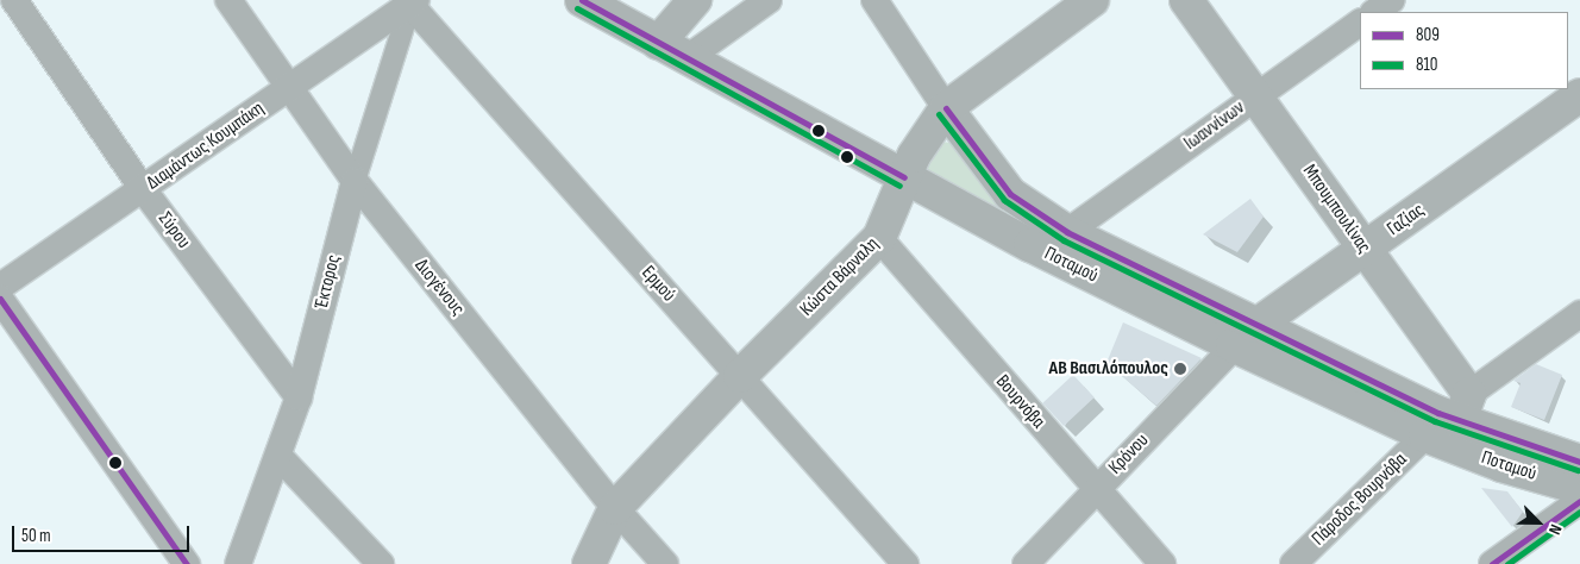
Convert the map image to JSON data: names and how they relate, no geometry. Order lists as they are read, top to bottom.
{
  "streets": {
    "street": [
      "Ιωαννίνων",
      "Διαμάντως Κουμπάκη",
      "Μπουμπουλίνας",
      "Γαζίας",
      "Σύρου",
      "Ποταμού",
      "Κώστα Βάρναλη",
      "Έκτορος",
      "Ερμού",
      "Διογένους",
      "Βουρνόβα",
      "Κρόνου",
      "Πάροδος Βουρνόβα"
    ]
  },
  "crossings": [
    ["Ιωαννίνων", "Μπουμπουλίνας"],
    ["Ιωαννίνων", "Ποταμού"],
    ["Διαμάντως Κουμπάκη", "Σύρου"],
    ["Διαμάντως Κουμπάκη", "Έκτορος"],
    ["Διαμάντως Κουμπάκη", "Ερμού"],
    ["Διαμάντως Κουμπάκη", "Διογένους"],
    ["Μπουμπουλίνας", "Γαζίας"],
    ["Μπουμπουλίνας", "Ποταμού"],
    ["Γαζίας", "Ποταμού"],
    ["Γαζίας", "Κρόνου"],
    ["Σύρου", "Έκτορος"],
    ["Ποταμού", "Κώστα Βάρναλη"],
    ["Ποταμού", "Κρόνου"],
    ["Ποταμού", "Πάροδος Βουρνόβα"],
    ["Κώστα Βάρναλη", "Ερμού"],
    ["Κώστα Βάρναλη", "Διογένους"],
    ["Κώστα Βάρναλη", "Βουρνόβα"],
    ["Έκτορος", "Ερμού"],
    ["Έκτορος", "Διογένους"],
    ["Βουρνόβα", "Κρόνου"]
  ],
  "places": ["ΑΒ Βασιλόπουλος"],
  "lines": ["transit line 809", "transit line 810"],
  "legend": ["809", "810"],
  "scale_bar": "50 m",
  "north": "bottom right"
}
